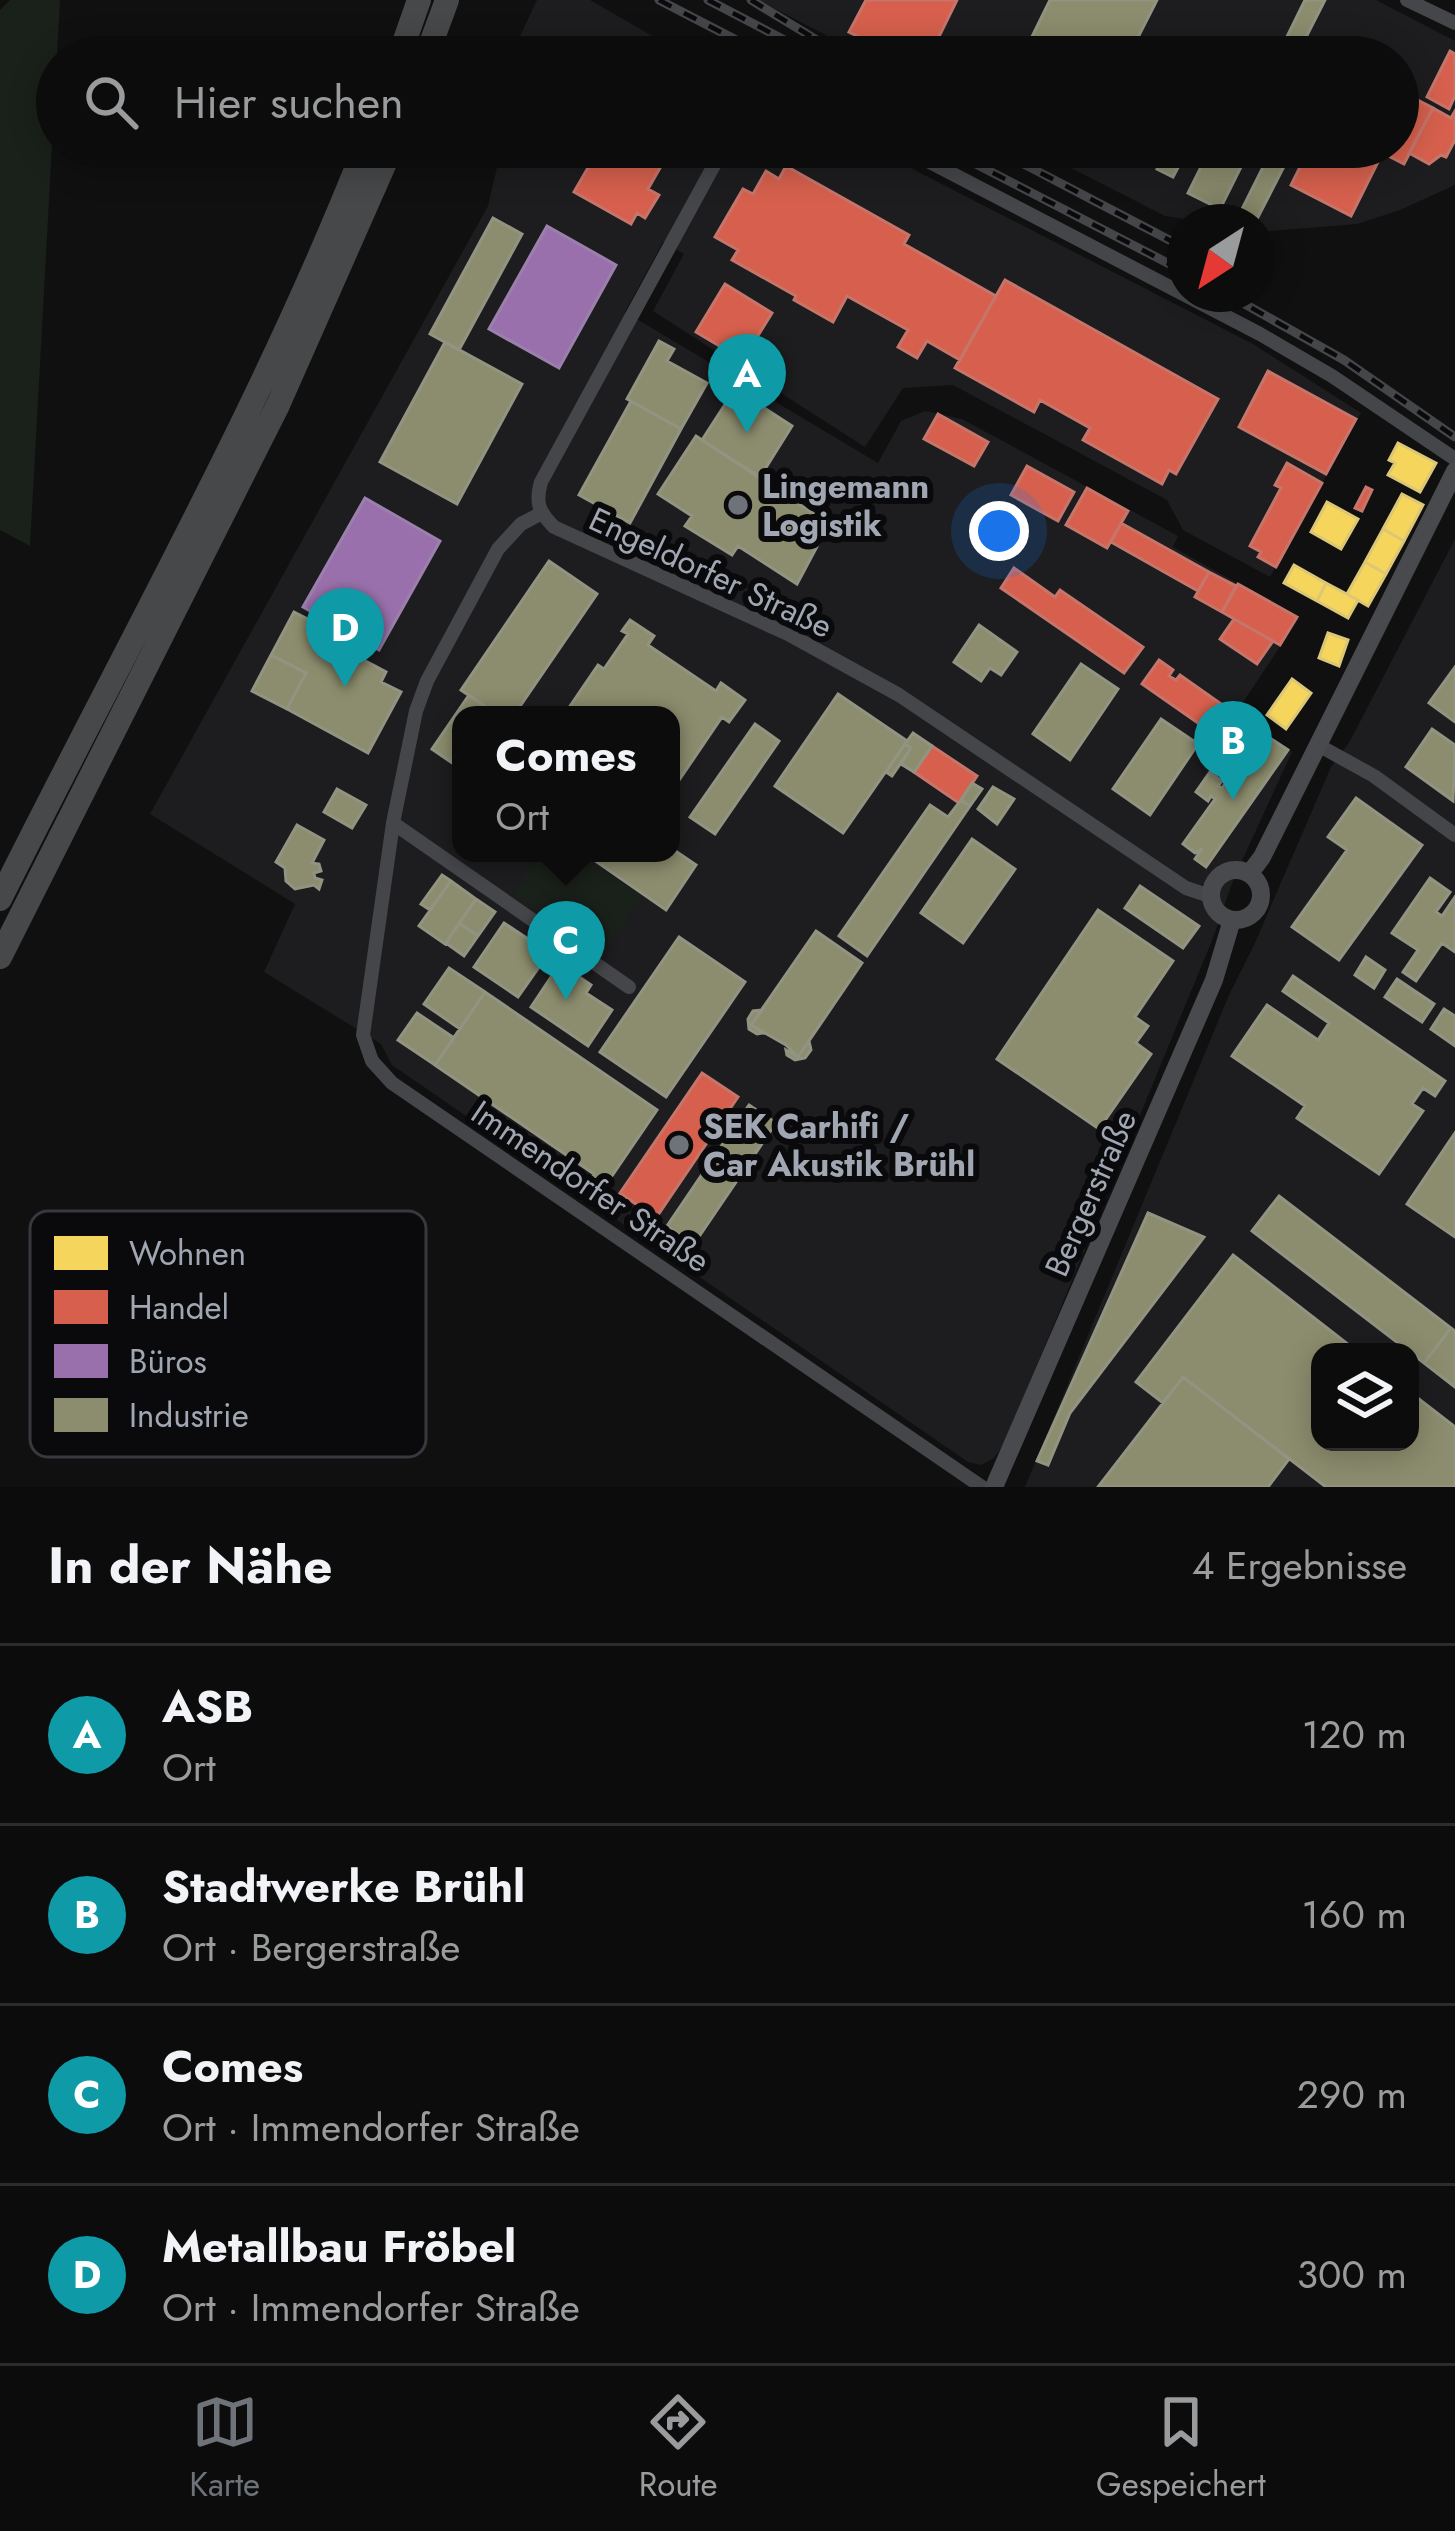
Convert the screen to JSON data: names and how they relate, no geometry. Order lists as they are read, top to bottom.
{
  "streets": {
    "street": ["Engeldorfer Straße", "Immendorfer Straße", "Bergerstraße"]
  },
  "crossings": [
    ["Engeldorfer Straße", "Immendorfer Straße"],
    ["Engeldorfer Straße", "Bergerstraße"]
  ],
  "places": ["Lingemann Logistik", "SEK Carhifi / Car Akustik Brühl"],
  "legend": [
    "Wohnen",
    "Handel",
    "Büros",
    "Industrie"
  ],
  "north": "bottom left",
  "page": {
    "search": "Hier suchen",
    "pins": [
      "A",
      "D",
      "B",
      "C"
    ],
    "popup": ["Comes", "Ort"],
    "heading": ["In der Nähe", "4 Ergebnisse"],
    "list": [
      {
        "mark": "A",
        "name": "ASB",
        "note": "Ort",
        "value": "120 m"
      },
      {
        "mark": "B",
        "name": "Stadtwerke Brühl",
        "note": "Ort · Bergerstraße",
        "value": "160 m"
      },
      {
        "mark": "C",
        "name": "Comes",
        "note": "Ort · Immendorfer Straße",
        "value": "290 m"
      },
      {
        "mark": "D",
        "name": "Metallbau Fröbel",
        "note": "Ort · Immendorfer Straße",
        "value": "300 m"
      }
    ],
    "nav": ["Karte", "Route", "Gespeichert"]
  }
}
